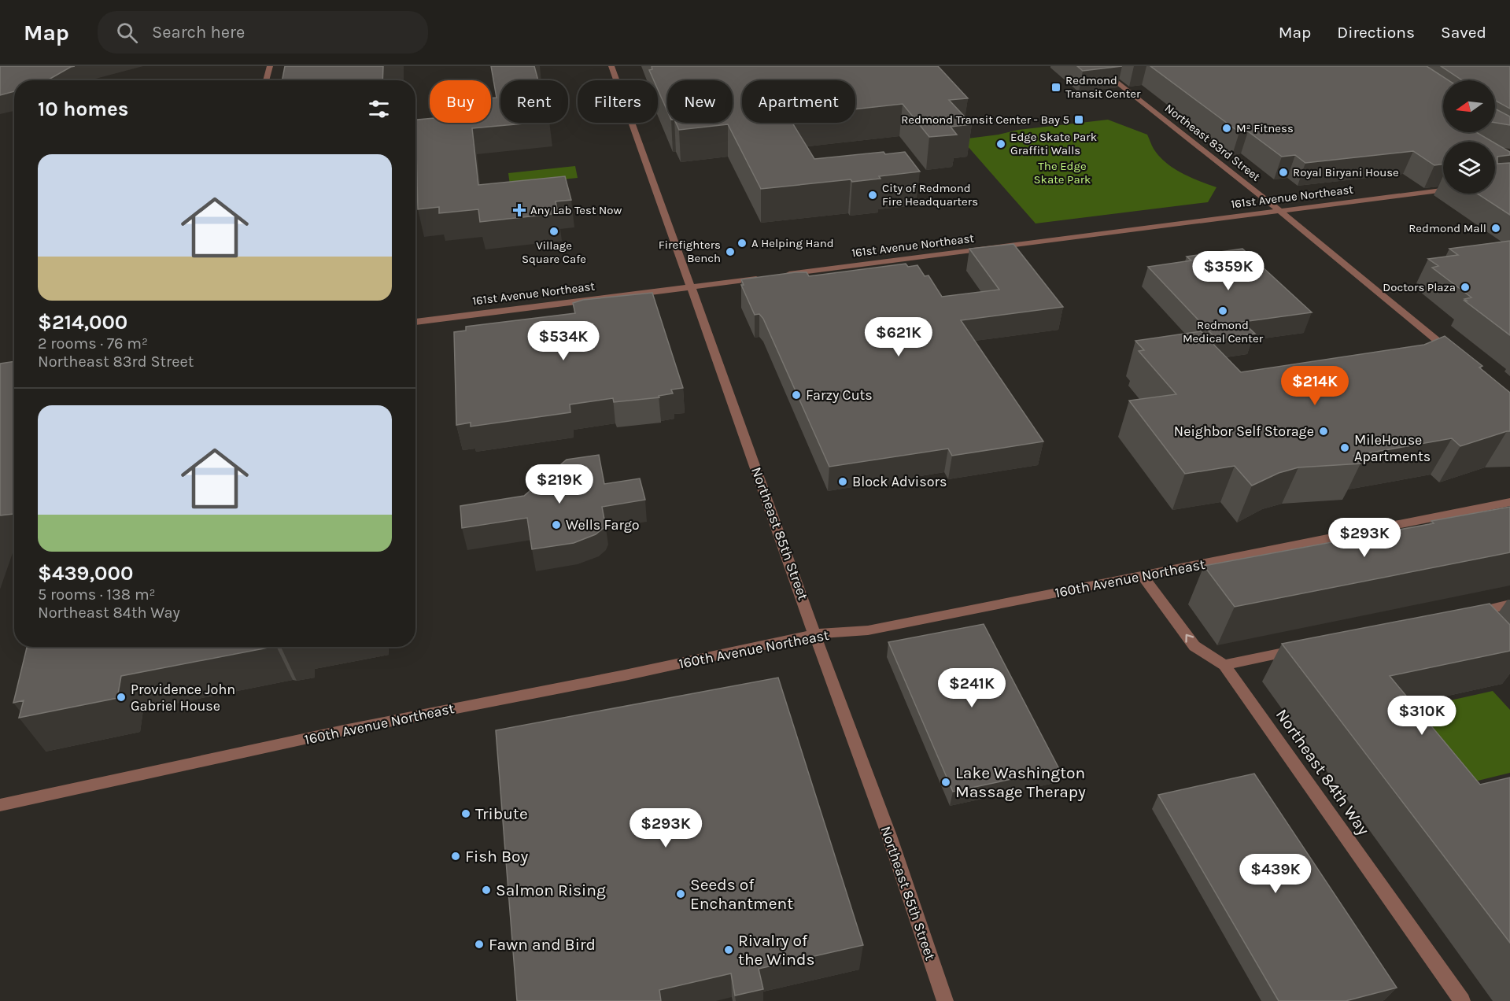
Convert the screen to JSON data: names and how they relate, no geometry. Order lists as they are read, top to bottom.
{
  "streets": {
    "street": [
      "Northeast 83rd Street",
      "161st Avenue Northeast",
      "Northeast 85th Street",
      "160th Avenue Northeast",
      "Northeast 84th Way"
    ]
  },
  "crossings": [
    ["Northeast 83rd Street", "161st Avenue Northeast"],
    ["161st Avenue Northeast", "Northeast 85th Street"],
    ["Northeast 85th Street", "160th Avenue Northeast"],
    ["160th Avenue Northeast", "Northeast 84th Way"]
  ],
  "parks": ["The Edge Skate Park"],
  "places": {
    "transit": ["Redmond Transit Center", "Redmond Transit Center - Bay 5"],
    "other": [
      "M² Fitness",
      "Edge Skate Park Graffiti Walls",
      "Royal Biryani House",
      "City of Redmond Fire Headquarters",
      "Redmond Mall",
      "Village Square Cafe",
      "A Helping Hand",
      "Firefighters Bench",
      "Doctors Plaza",
      "Redmond Medical Center",
      "Farzy Cuts",
      "Neighbor Self Storage",
      "MileHouse Apartments",
      "Block Advisors",
      "Wells Fargo",
      "Providence John Gabriel House",
      "Lake Washington Massage Therapy",
      "Tribute",
      "Fish Boy",
      "Salmon Rising",
      "Seeds of Enchantment",
      "Fawn and Bird",
      "Rivalry of the Winds"
    ],
    "health": ["Any Lab Test Now"]
  },
  "north": "left",
  "page": {
    "header": "Map",
    "search": "Search here",
    "nav": ["Map", "Directions", "Saved"],
    "chip": [
      "Buy",
      "Rent",
      "Filters",
      "New",
      "Apartment"
    ],
    "heading": "10 homes",
    "list": [
      {
        "name": "$214,000",
        "note": "2 rooms · 76 m² · Northeast 83rd Street"
      },
      {
        "name": "$439,000",
        "note": "5 rooms · 138 m² · Northeast 84th Way"
      }
    ],
    "price": [
      "$359K",
      "$621K",
      "$534K",
      "$214K",
      "$219K",
      "$293K",
      "$241K",
      "$310K",
      "$293K",
      "$439K"
    ]
  }
}
